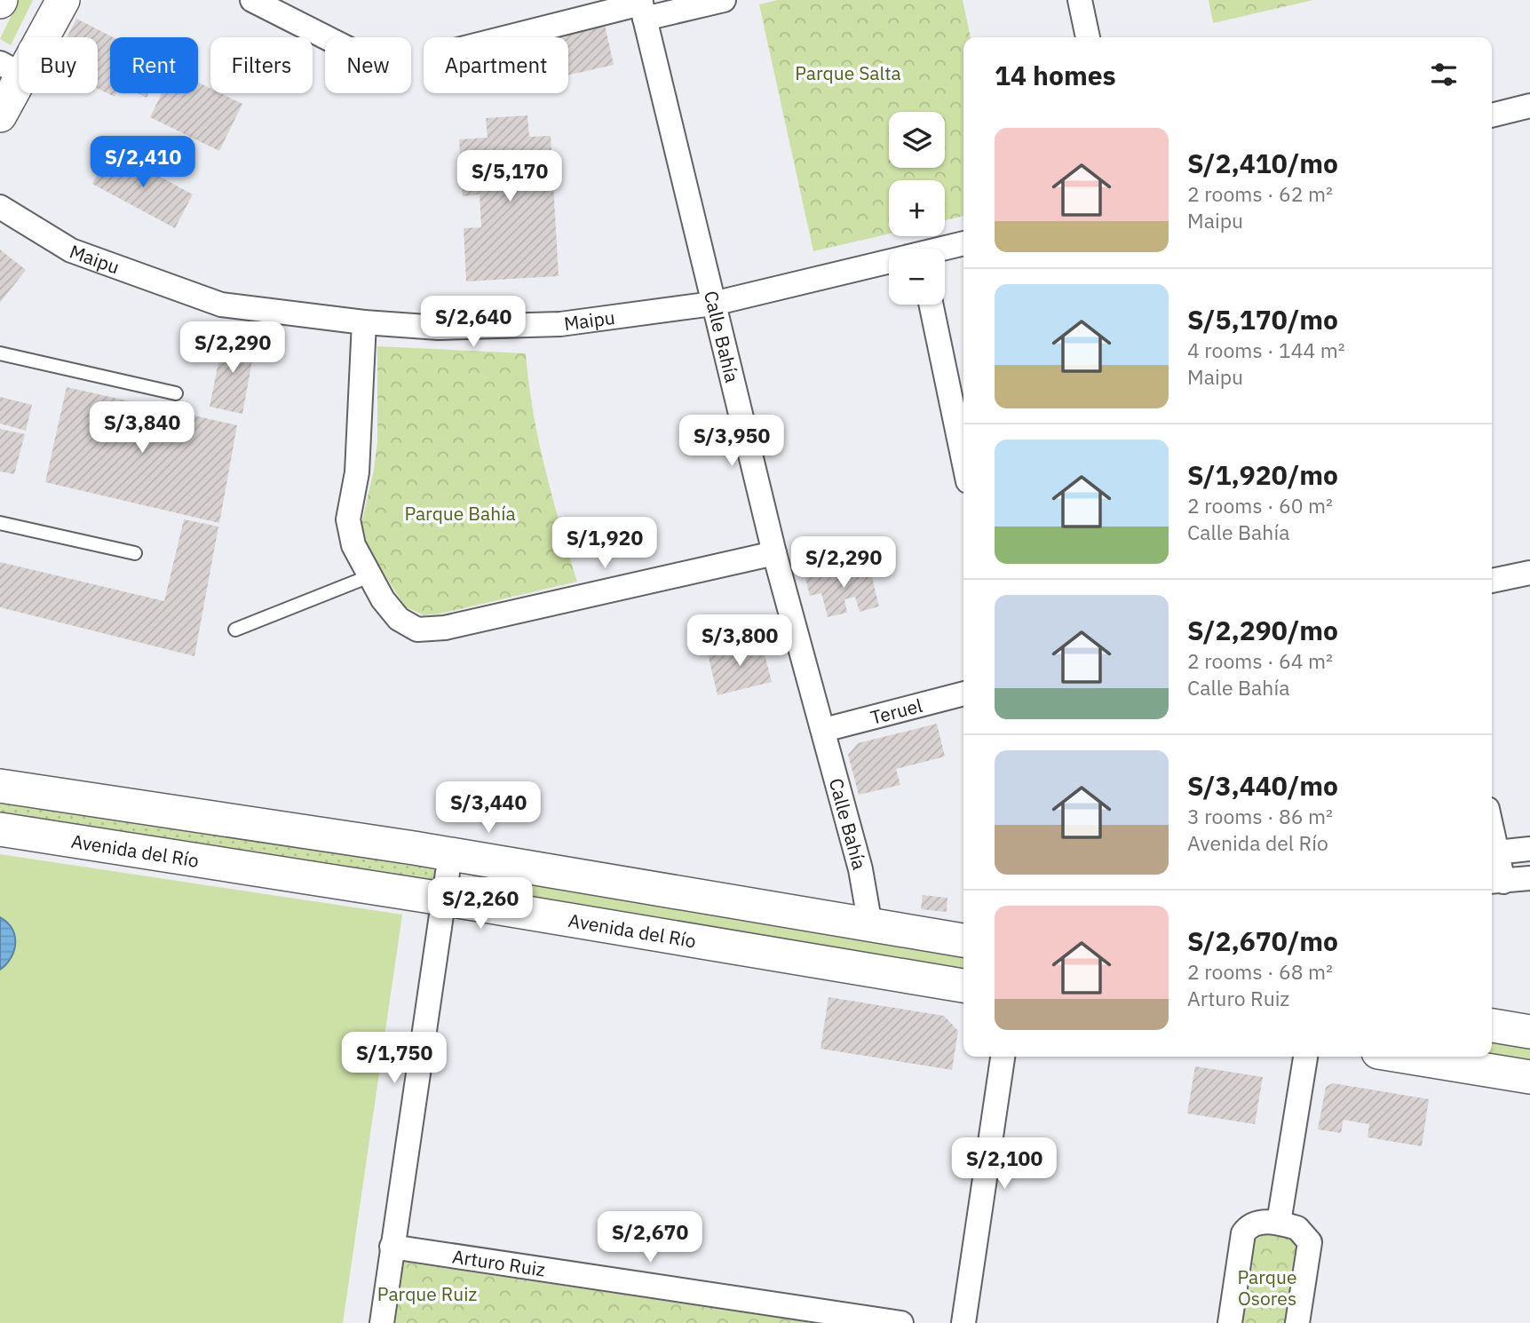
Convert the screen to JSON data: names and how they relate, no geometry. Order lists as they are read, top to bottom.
{
  "streets": {
    "main road": ["Avenida del Río"],
    "street": [
      "Maipu",
      "Calle Bahía",
      "Teruel",
      "Arturo Ruiz"
    ]
  },
  "crossings": [
    ["Maipu", "Calle Bahía"],
    ["Calle Bahía", "Teruel"]
  ],
  "parks": [
    "Parque Salta",
    "Parque Bahía",
    "Parque Osores",
    "Parque Ruiz"
  ],
  "page": {
    "chip": [
      "Buy",
      "Rent",
      "Filters",
      "New",
      "Apartment"
    ],
    "heading": "14 homes",
    "map_buttons": ["+", "−"],
    "list": [
      {
        "name": "S/2,410/mo",
        "note": "2 rooms · 62 m² · Maipu"
      },
      {
        "name": "S/5,170/mo",
        "note": "4 rooms · 144 m² · Maipu"
      },
      {
        "name": "S/1,920/mo",
        "note": "2 rooms · 60 m² · Calle Bahía"
      },
      {
        "name": "S/2,290/mo",
        "note": "2 rooms · 64 m² · Calle Bahía"
      },
      {
        "name": "S/3,440/mo",
        "note": "3 rooms · 86 m² · Avenida del Río"
      },
      {
        "name": "S/2,670/mo",
        "note": "2 rooms · 68 m² · Arturo Ruiz"
      }
    ],
    "price": [
      "S/2,410",
      "S/5,170",
      "S/2,640",
      "S/2,290",
      "S/3,840",
      "S/3,950",
      "S/1,920",
      "S/2,290",
      "S/3,800",
      "S/3,440",
      "S/2,260",
      "S/1,750",
      "S/2,100",
      "S/2,670"
    ]
  }
}
